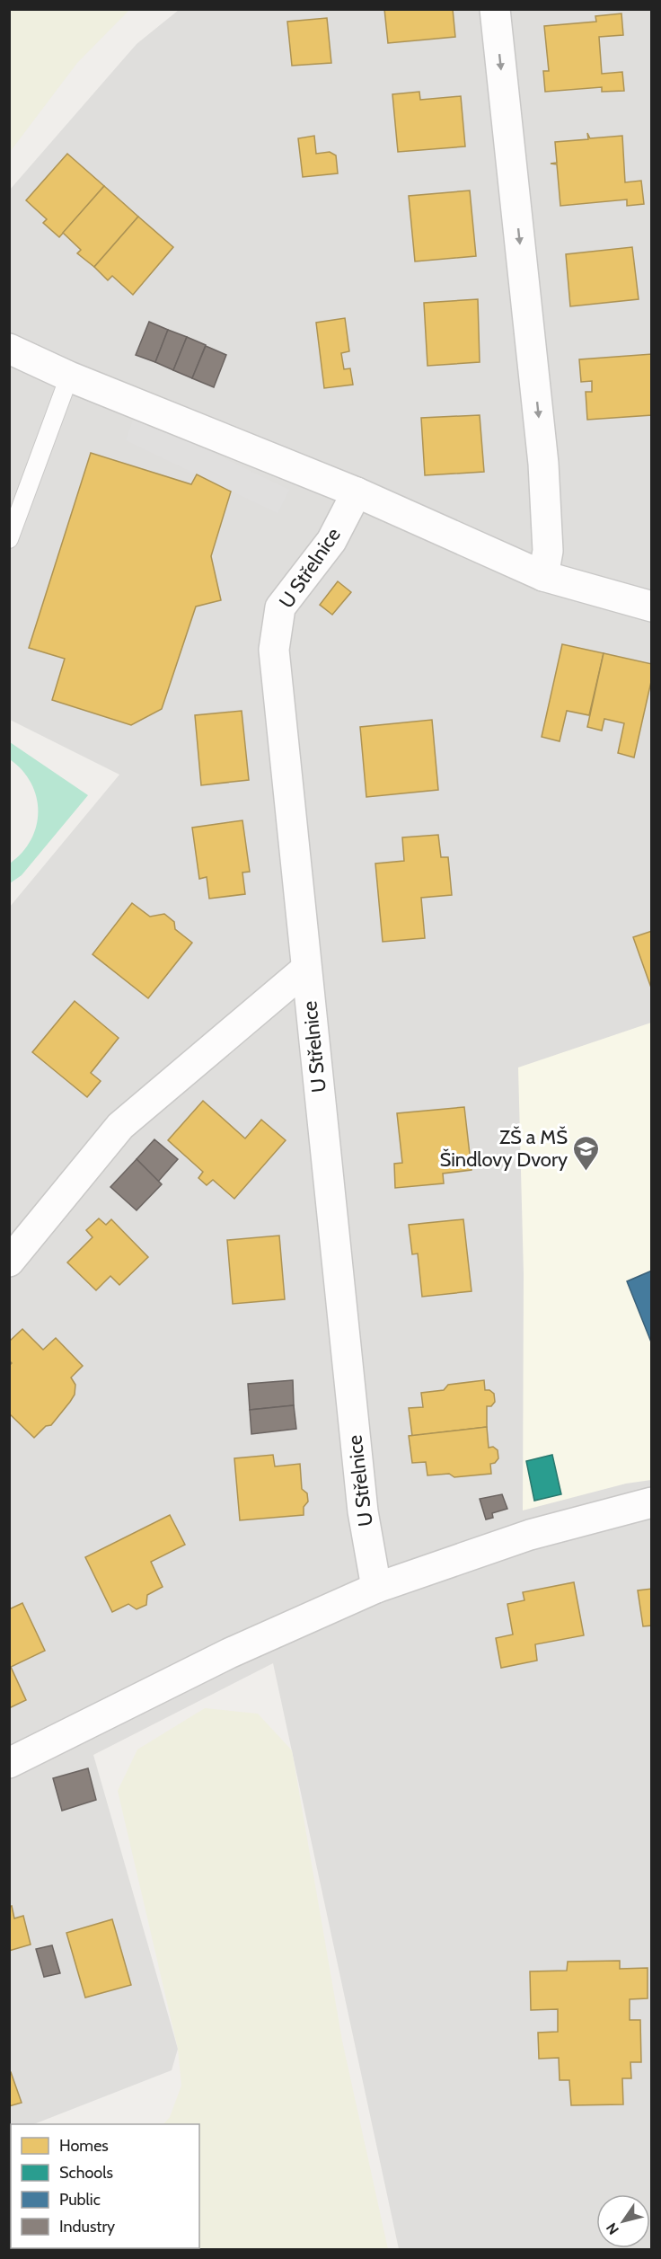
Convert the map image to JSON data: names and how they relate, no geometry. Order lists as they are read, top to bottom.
{
  "streets": {
    "street": ["U Střelnice"]
  },
  "places": {
    "school or university": ["ZŠ a MŠ Šindlovy Dvory"]
  },
  "legend": [
    "Homes",
    "Schools",
    "Public",
    "Industry"
  ],
  "north": "bottom left"
}
